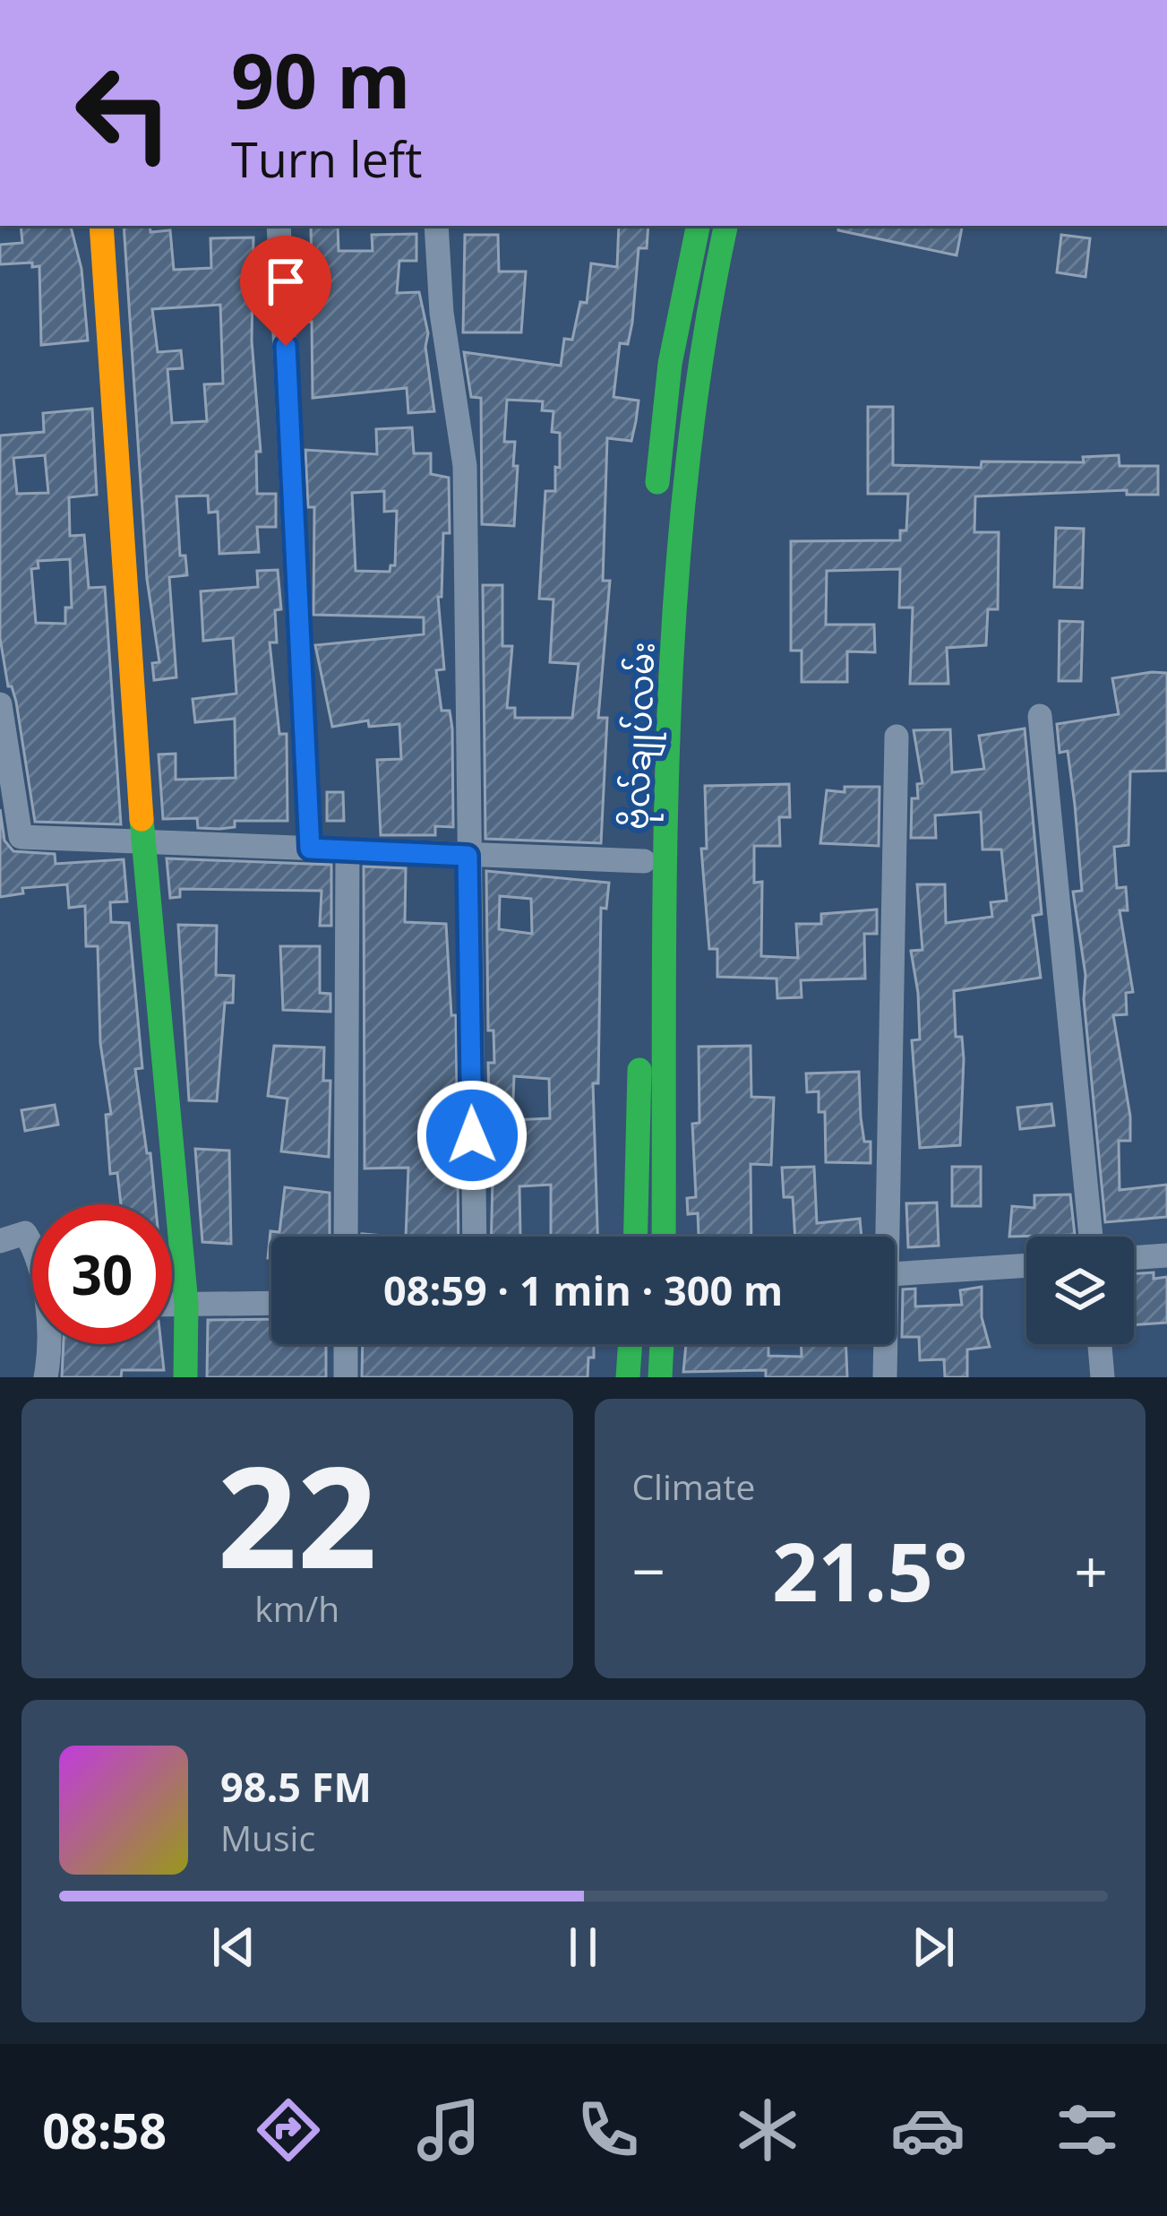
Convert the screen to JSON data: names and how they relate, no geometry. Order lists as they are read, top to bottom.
{
  "streets": {
    "main road": ["ဗိုလ်ချုပ်လမ်း"]
  },
  "page": {
    "turn": ["90 m", "Turn left"],
    "limit": "30",
    "trip": "08:59 · 1 min · 300 m",
    "tile": [
      ["22", "km/h"],
      "Climate"
    ],
    "heat": ["−", "21.5°", "+"],
    "song": ["98.5 FM", "Music"],
    "tabs": "08:58"
  }
}
